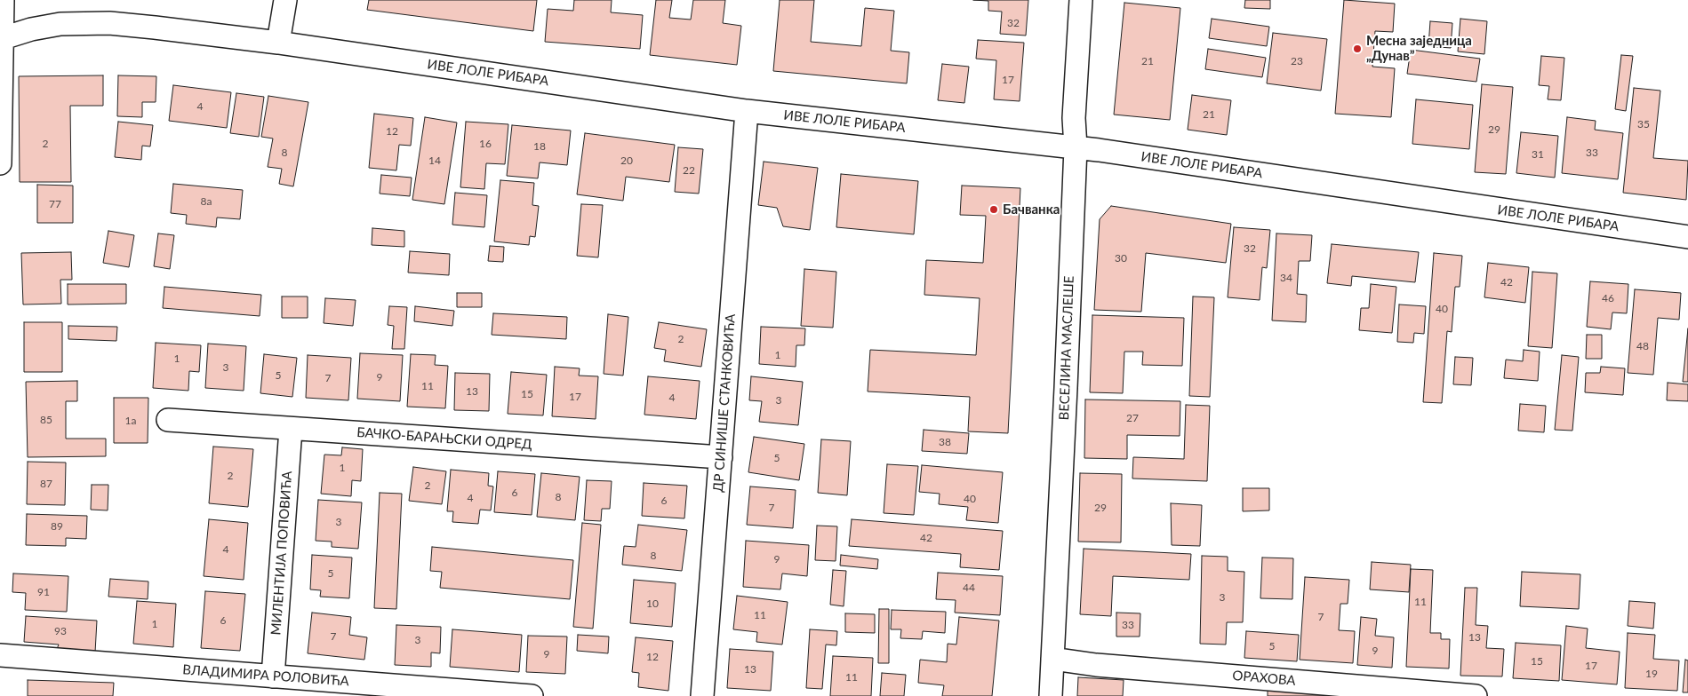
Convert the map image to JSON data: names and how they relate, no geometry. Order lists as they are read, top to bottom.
{
  "streets": {
    "street": [
      "ИВЕ ЛОЛЕ РИБАРА",
      "ВЕСЕЛИНА МАСЛЕШЕ",
      "ДР СИНИШЕ СТАНКОВИЋА",
      "БАЧКО-БАРАЊСКИ ОДРЕД",
      "МИЛЕНТИЈА ПОПОВИЋА",
      "ВЛАДИМИРА РОЛОВИЋА",
      "ОРАХОВА"
    ]
  },
  "crossings": [
    ["ИВЕ ЛОЛЕ РИБАРА", "ВЕСЕЛИНА МАСЛЕШЕ"],
    ["ИВЕ ЛОЛЕ РИБАРА", "ДР СИНИШЕ СТАНКОВИЋА"],
    ["ВЕСЕЛИНА МАСЛЕШЕ", "ОРАХОВА"],
    ["ДР СИНИШЕ СТАНКОВИЋА", "БАЧКО-БАРАЊСКИ ОДРЕД"],
    ["БАЧКО-БАРАЊСКИ ОДРЕД", "МИЛЕНТИЈА ПОПОВИЋА"],
    ["МИЛЕНТИЈА ПОПОВИЋА", "ВЛАДИМИРА РОЛОВИЋА"]
  ],
  "places": ["Месна заједница „Дунав”", "Бачванка"],
  "house_numbers": [
    "32",
    "21",
    "23",
    "17",
    "4",
    "21",
    "35",
    "29",
    "12",
    "2",
    "16",
    "18",
    "8",
    "33",
    "31",
    "14",
    "20",
    "22",
    "8a",
    "77",
    "32",
    "30",
    "34",
    "42",
    "46",
    "40",
    "2",
    "48",
    "1",
    "1",
    "3",
    "5",
    "9",
    "7",
    "11",
    "13",
    "15",
    "17",
    "4",
    "3",
    "27",
    "85",
    "1a",
    "38",
    "5",
    "1",
    "2",
    "87",
    "2",
    "6",
    "8",
    "4",
    "40",
    "6",
    "7",
    "29",
    "3",
    "89",
    "42",
    "4",
    "8",
    "9",
    "5",
    "44",
    "91",
    "3",
    "11",
    "10",
    "11",
    "7",
    "6",
    "1",
    "33",
    "93",
    "7",
    "13",
    "3",
    "5",
    "9",
    "9",
    "12",
    "15",
    "17",
    "13",
    "19",
    "11"
  ]
}
